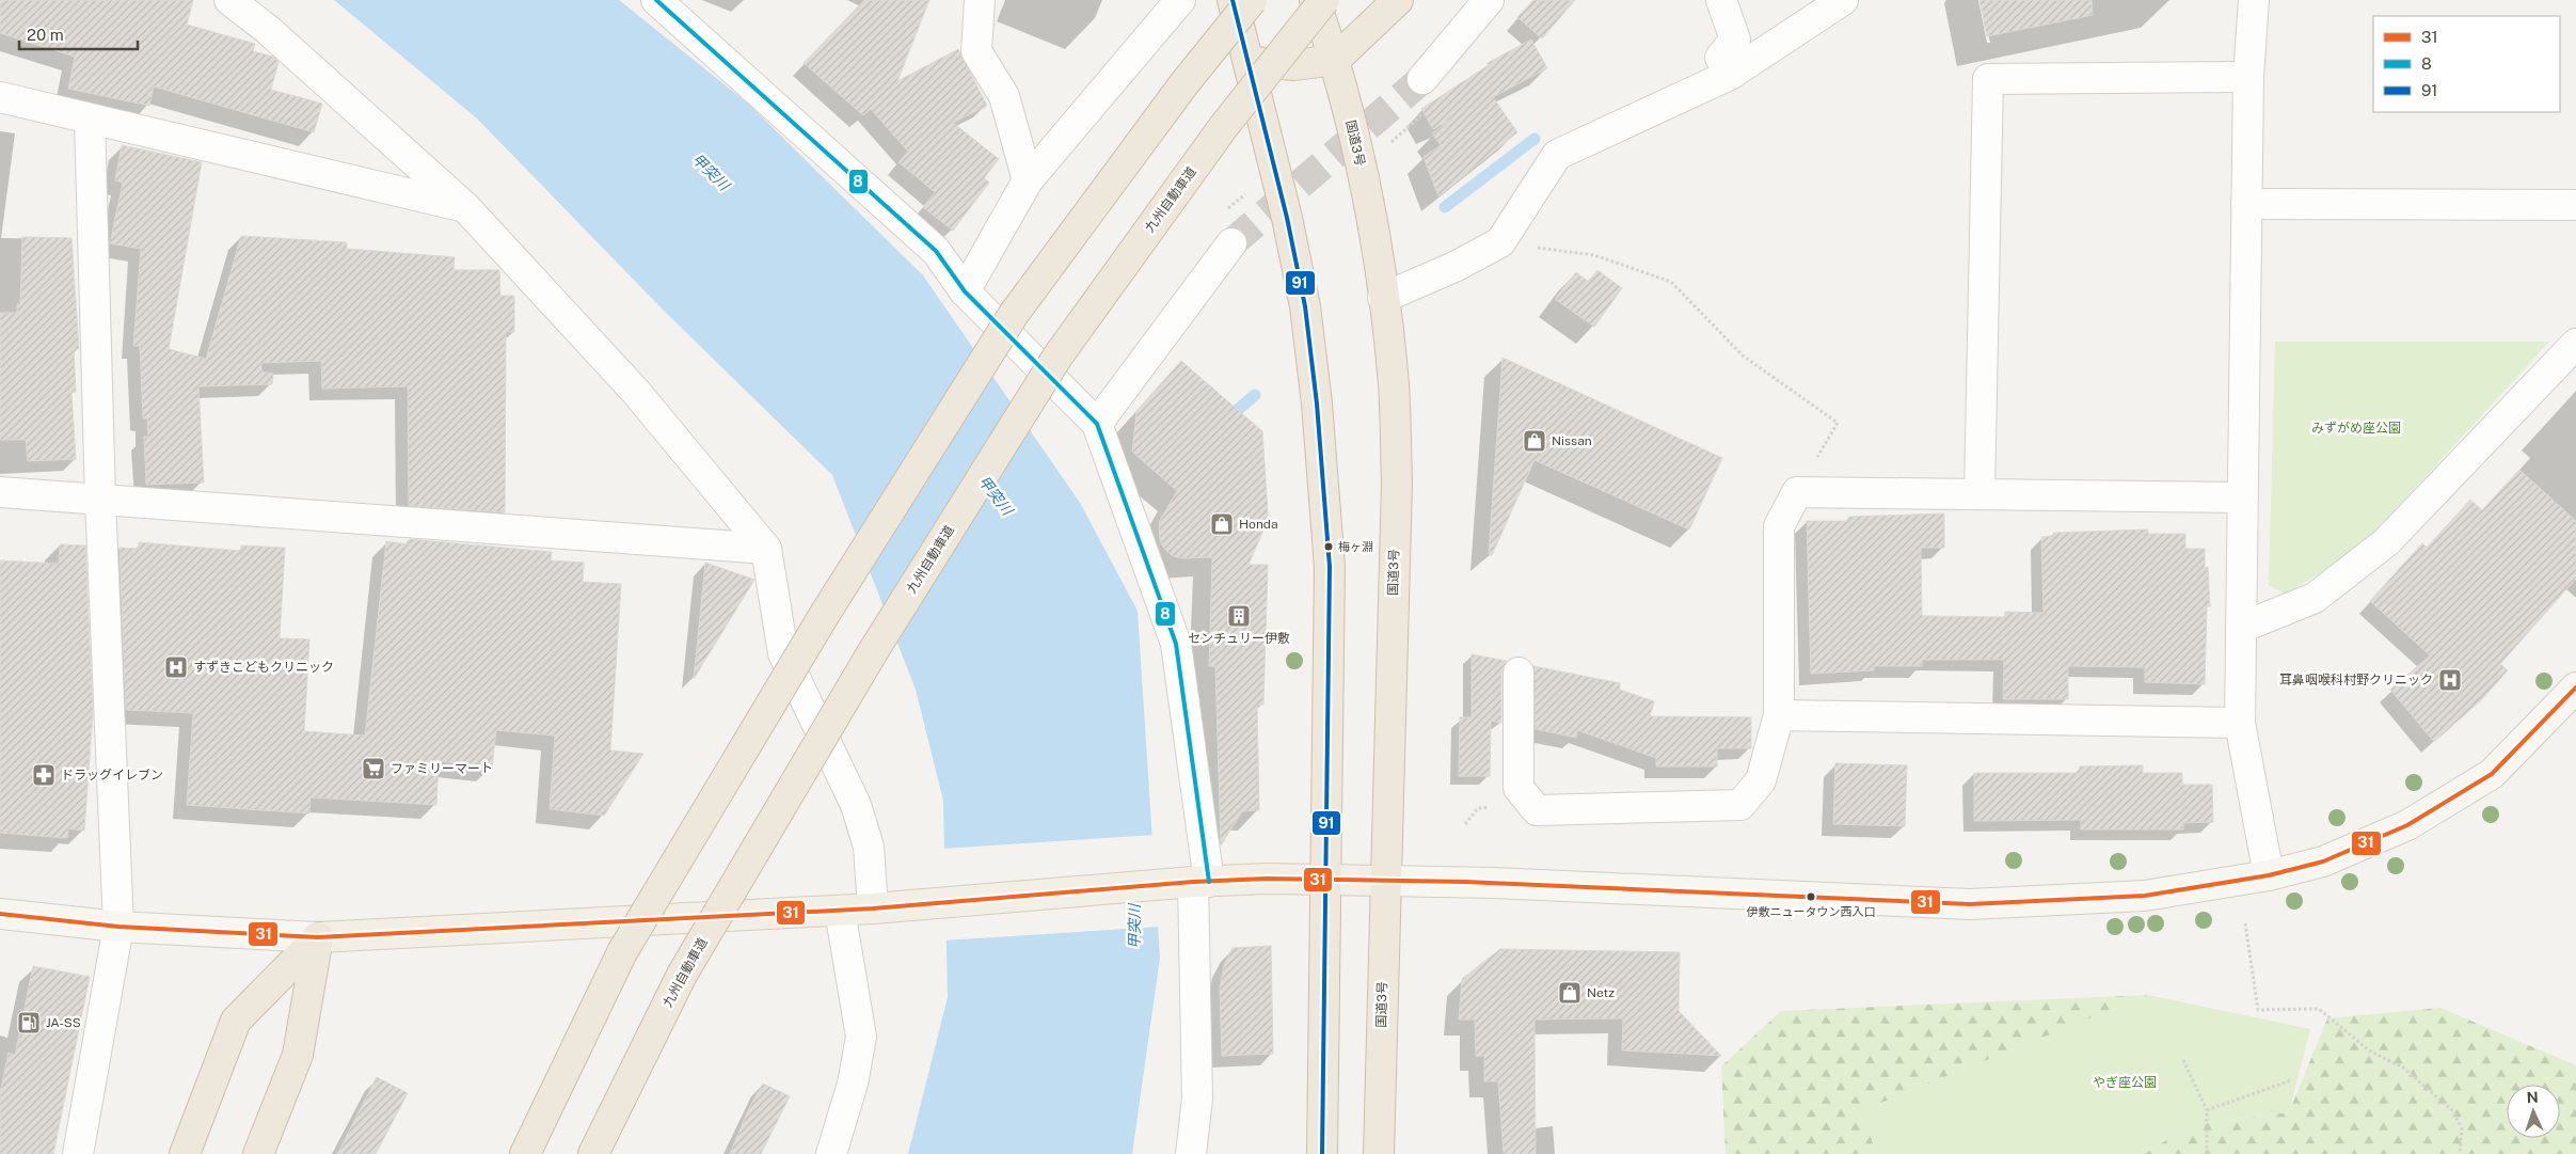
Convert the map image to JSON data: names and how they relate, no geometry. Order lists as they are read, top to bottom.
{
  "streets": {
    "highway": ["国道3号", "九州自動車道"]
  },
  "water": ["甲突川"],
  "parks": ["みずがめ座公園", "やぎ座公園"],
  "places": {
    "shop": ["Nissan", "Honda", "Netz"],
    "other": ["梅ヶ淵", "伊敷ニュータウン西入口"],
    "building": ["センチュリー伊敷"],
    "hospital": ["すずきこどもクリニック", "耳鼻咽喉科村野クリニック"],
    "supermarket": ["ファミリーマート"],
    "pharmacy": ["ドラッグイレブン"],
    "fuel station": ["JA-SS"]
  },
  "lines": ["transit line 8", "transit line 91", "transit line 31"],
  "legend": ["31", "8", "91"],
  "scale_bar": "20 m",
  "north": "top"
}
